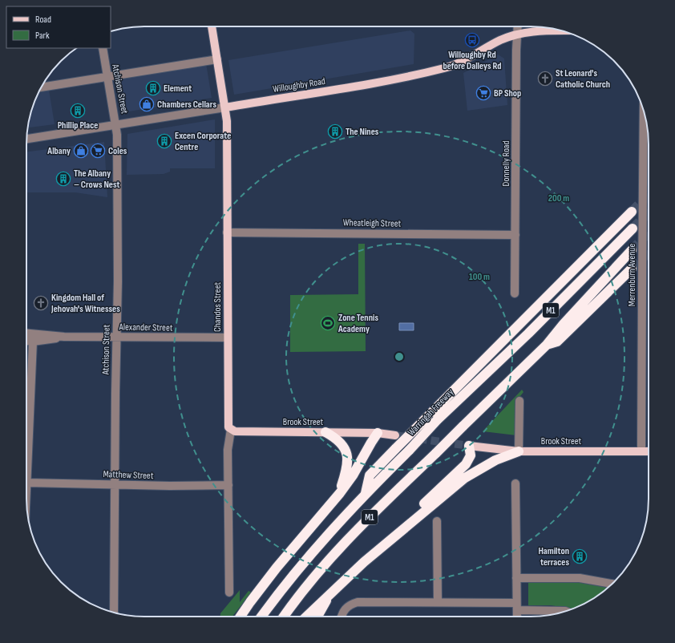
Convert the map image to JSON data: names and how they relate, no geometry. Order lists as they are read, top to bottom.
{
  "streets": {
    "highway": ["M1", "Warringah Freeway"],
    "main road": ["Willoughby Road", "Chandos Street", "Brook Street"],
    "street": [
      "Atchison Street",
      "Donnelly Road",
      "Wheatleigh Street",
      "Merrenburn Avenue",
      "Alexander Street",
      "Matthew Street"
    ]
  },
  "crossings": [
    ["Willoughby Road", "Atchison Street"],
    ["Willoughby Road", "Donnelly Road"],
    ["Willoughby Road", "Chandos Street"],
    ["Atchison Street", "Alexander Street"],
    ["Atchison Street", "Matthew Street"],
    ["Donnelly Road", "Wheatleigh Street"],
    ["Wheatleigh Street", "Chandos Street"],
    ["Merrenburn Avenue", "Brook Street"],
    ["Chandos Street", "Alexander Street"],
    ["Chandos Street", "Brook Street"],
    ["Chandos Street", "Matthew Street"]
  ],
  "places": {
    "bus stop": ["Willoughby Rd before Dalleys Rd"],
    "church": ["St Leonard's Catholic Church", "Kingdom Hall of Jehovah's Witnesses"],
    "building": [
      "Element",
      "Phillip Place",
      "The Nines",
      "Excen Corporate Centre",
      "The Albany – Crows Nest",
      "Hamilton terraces"
    ],
    "supermarket": ["BP Shop", "Coles"],
    "shop": ["Chambers Cellars", "Albany"],
    "sports": ["Zone Tennis Academy"]
  },
  "legend": ["Road", "Park"],
  "rings": ["200 m", "100 m"]
}
